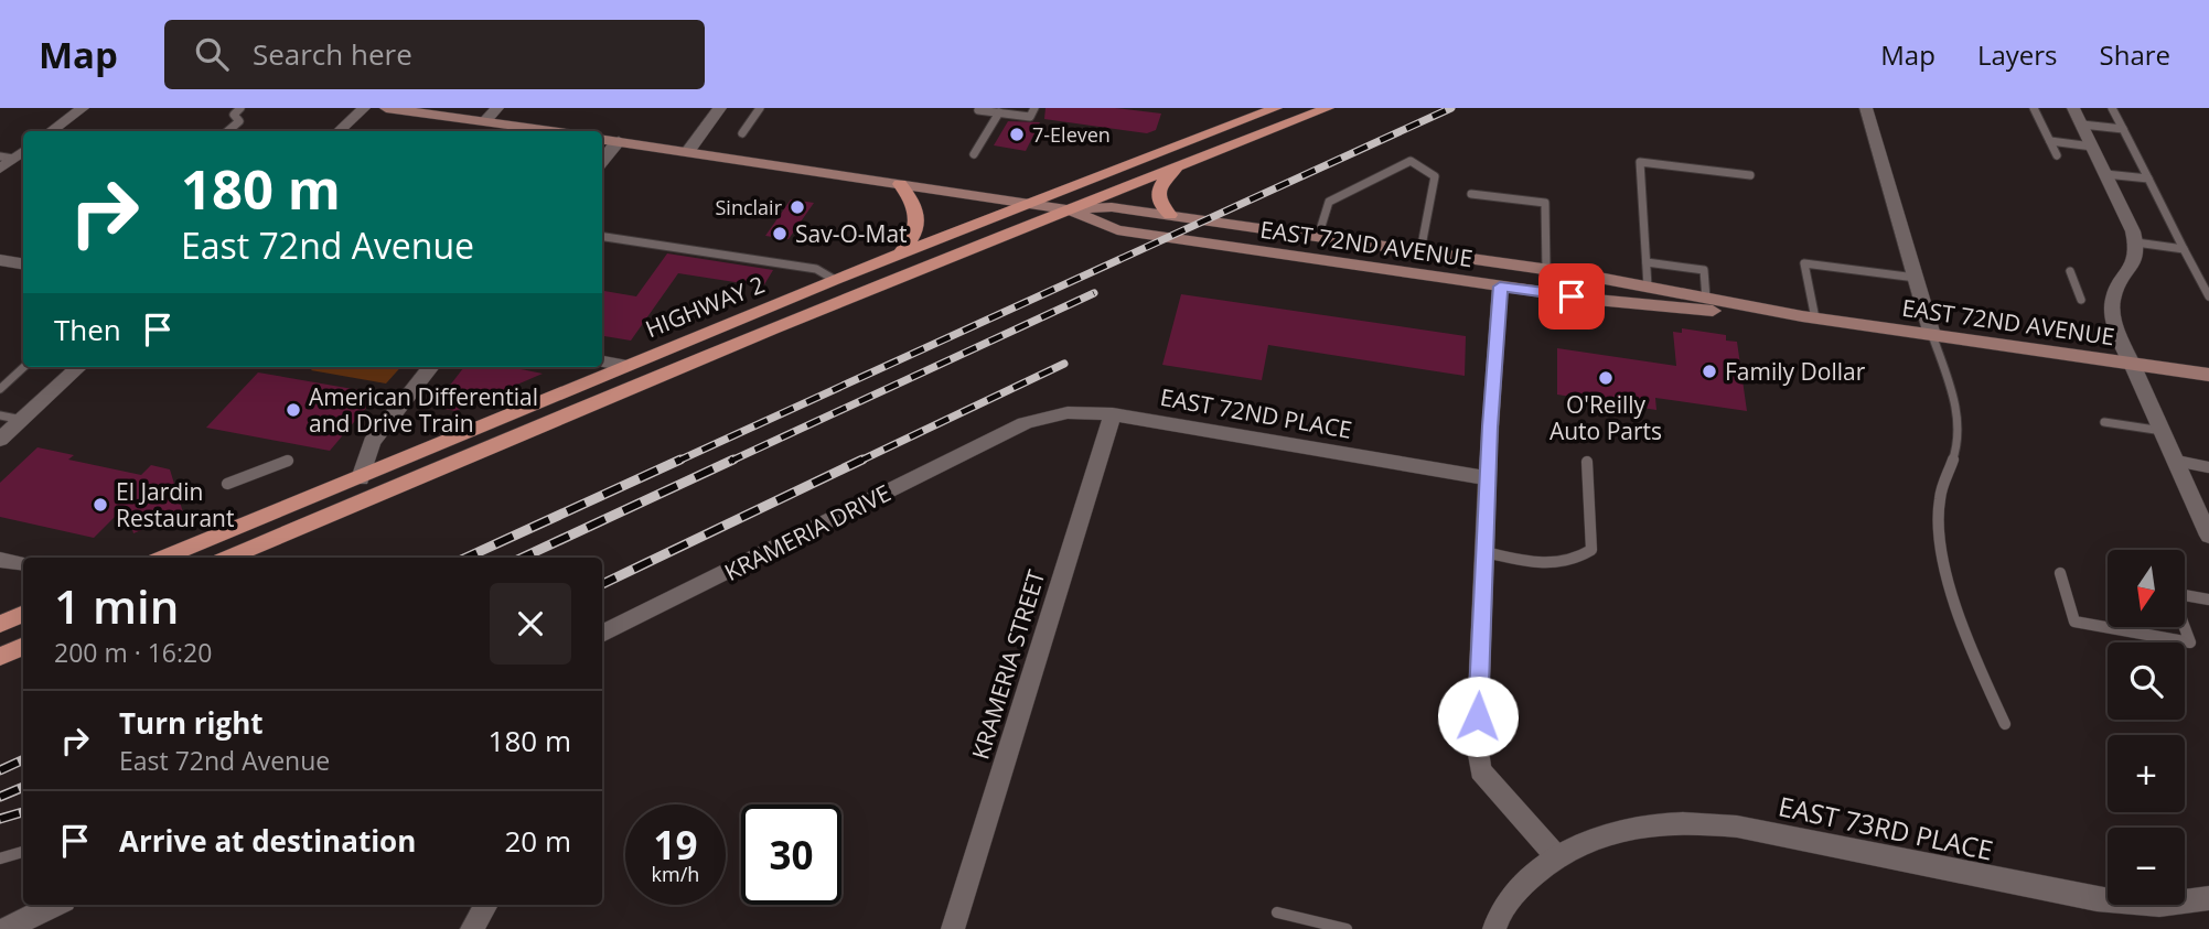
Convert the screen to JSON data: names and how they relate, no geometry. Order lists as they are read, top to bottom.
{
  "streets": {
    "main road": ["EAST 72ND AVENUE", "HIGHWAY 2"],
    "street": [
      "EAST 72ND PLACE",
      "KRAMERIA DRIVE",
      "KRAMERIA STREET",
      "EAST 73RD PLACE"
    ]
  },
  "crossings": [
    ["EAST 72ND AVENUE", "HIGHWAY 2"],
    ["EAST 72ND PLACE", "KRAMERIA DRIVE"],
    ["EAST 72ND PLACE", "KRAMERIA STREET"]
  ],
  "places": [
    "7-Eleven",
    "Sinclair",
    "Sav-O-Mat",
    "Family Dollar",
    "O'Reilly Auto Parts",
    "American Differential and Drive Train",
    "El Jardin Restaurant"
  ],
  "north": "bottom",
  "page": {
    "header": "Map",
    "search": "Search here",
    "nav": ["Map", "Layers", "Share"],
    "turn": ["180 m", "East 72nd Avenue"],
    "then": "Then",
    "map_buttons": ["+", "−"],
    "heading": ["1 min", "200 m · 16:20"],
    "list": [
      {
        "name": "Turn right",
        "note": "East 72nd Avenue",
        "value": "180 m"
      },
      {
        "name": "Arrive at destination",
        "value": "20 m"
      }
    ],
    "speed": "19 km/h",
    "limit": "30"
  }
}
